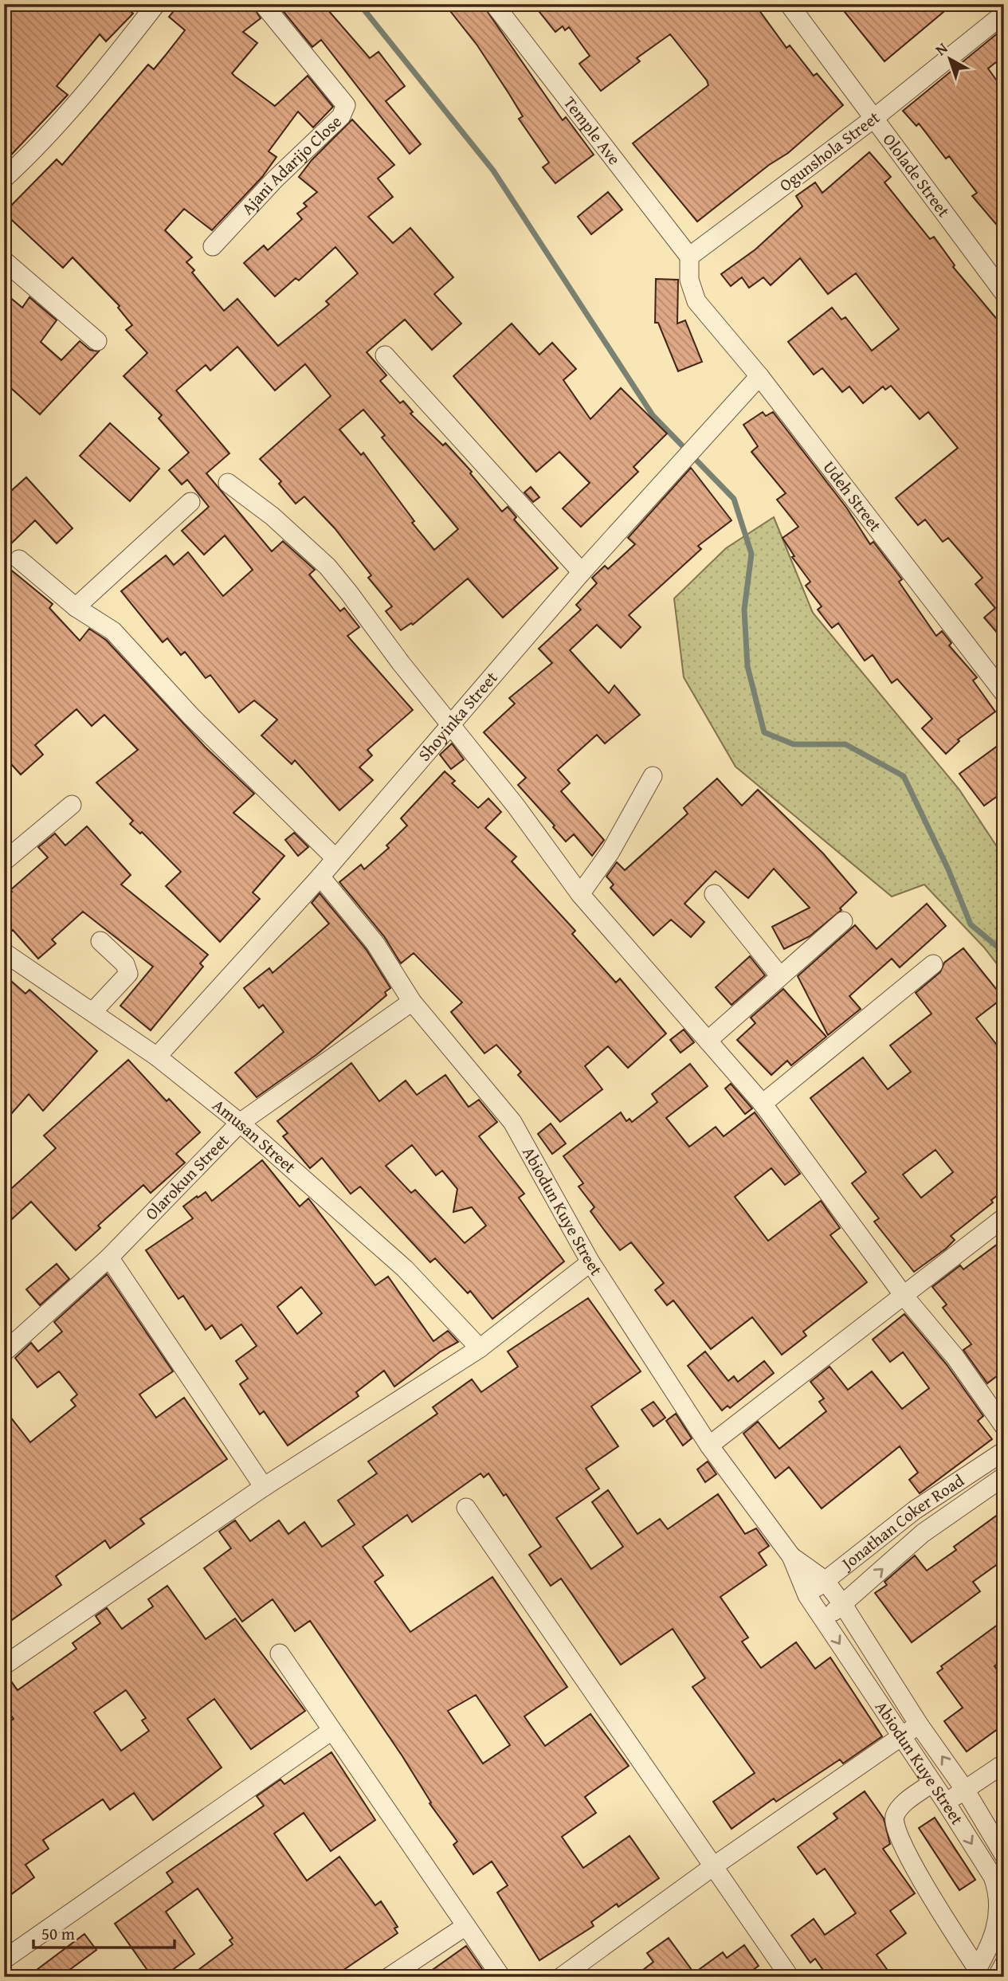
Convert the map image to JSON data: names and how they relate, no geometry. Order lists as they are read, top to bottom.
{
  "streets": {
    "street": [
      "Temple Ave",
      "Ogunshola Street",
      "Ajani Adarijo Close",
      "Ololade Street",
      "Udeh Street",
      "Shoyinka Street",
      "Amusan Street",
      "Olarokun Street",
      "Abiodun Kuye Street",
      "Jonathan Coker Road"
    ]
  },
  "crossings": [
    ["Temple Ave", "Ogunshola Street"],
    ["Temple Ave", "Udeh Street"],
    ["Ogunshola Street", "Ololade Street"],
    ["Ogunshola Street", "Udeh Street"],
    ["Udeh Street", "Shoyinka Street"],
    ["Shoyinka Street", "Amusan Street"],
    ["Shoyinka Street", "Abiodun Kuye Street"],
    ["Amusan Street", "Olarokun Street"],
    ["Olarokun Street", "Abiodun Kuye Street"],
    ["Abiodun Kuye Street", "Jonathan Coker Road"]
  ],
  "scale_bar": "50 m",
  "north": "top left"
}
